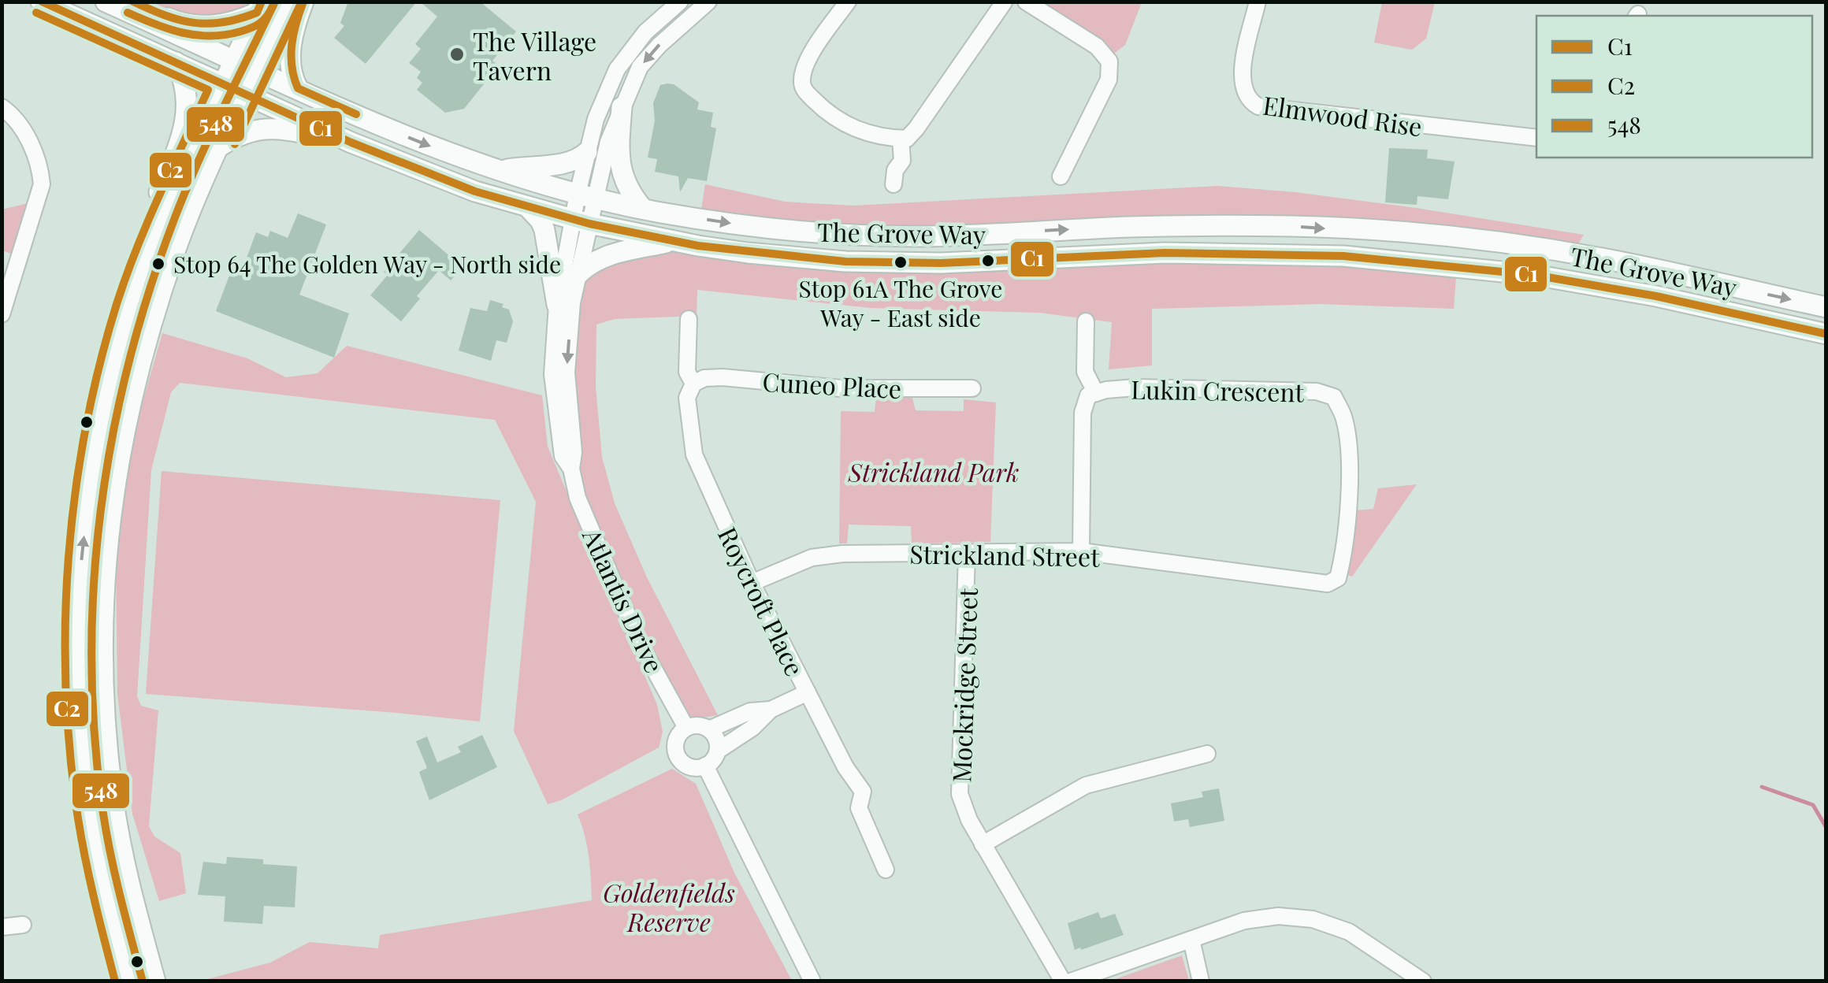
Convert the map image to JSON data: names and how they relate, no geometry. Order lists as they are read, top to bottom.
{
  "streets": {
    "main road": ["The Grove Way"],
    "street": [
      "Elmwood Rise",
      "Cuneo Place",
      "Lukin Crescent",
      "Strickland Street",
      "Atlantis Drive",
      "Roycroft Place",
      "Mockridge Street"
    ]
  },
  "crossings": [
    ["The Grove Way", "Atlantis Drive"],
    ["Cuneo Place", "Roycroft Place"],
    ["Lukin Crescent", "Strickland Street"],
    ["Strickland Street", "Roycroft Place"],
    ["Strickland Street", "Mockridge Street"]
  ],
  "parks": ["Strickland Park", "Goldenfields Reserve"],
  "places": ["The Village Tavern", "Stop 61A The Grove Way - East side", "Stop 64 The Golden Way - North side"],
  "lines": ["transit line C1", "transit line 548", "transit line C2"],
  "legend": ["C1", "C2", "548"]
}
